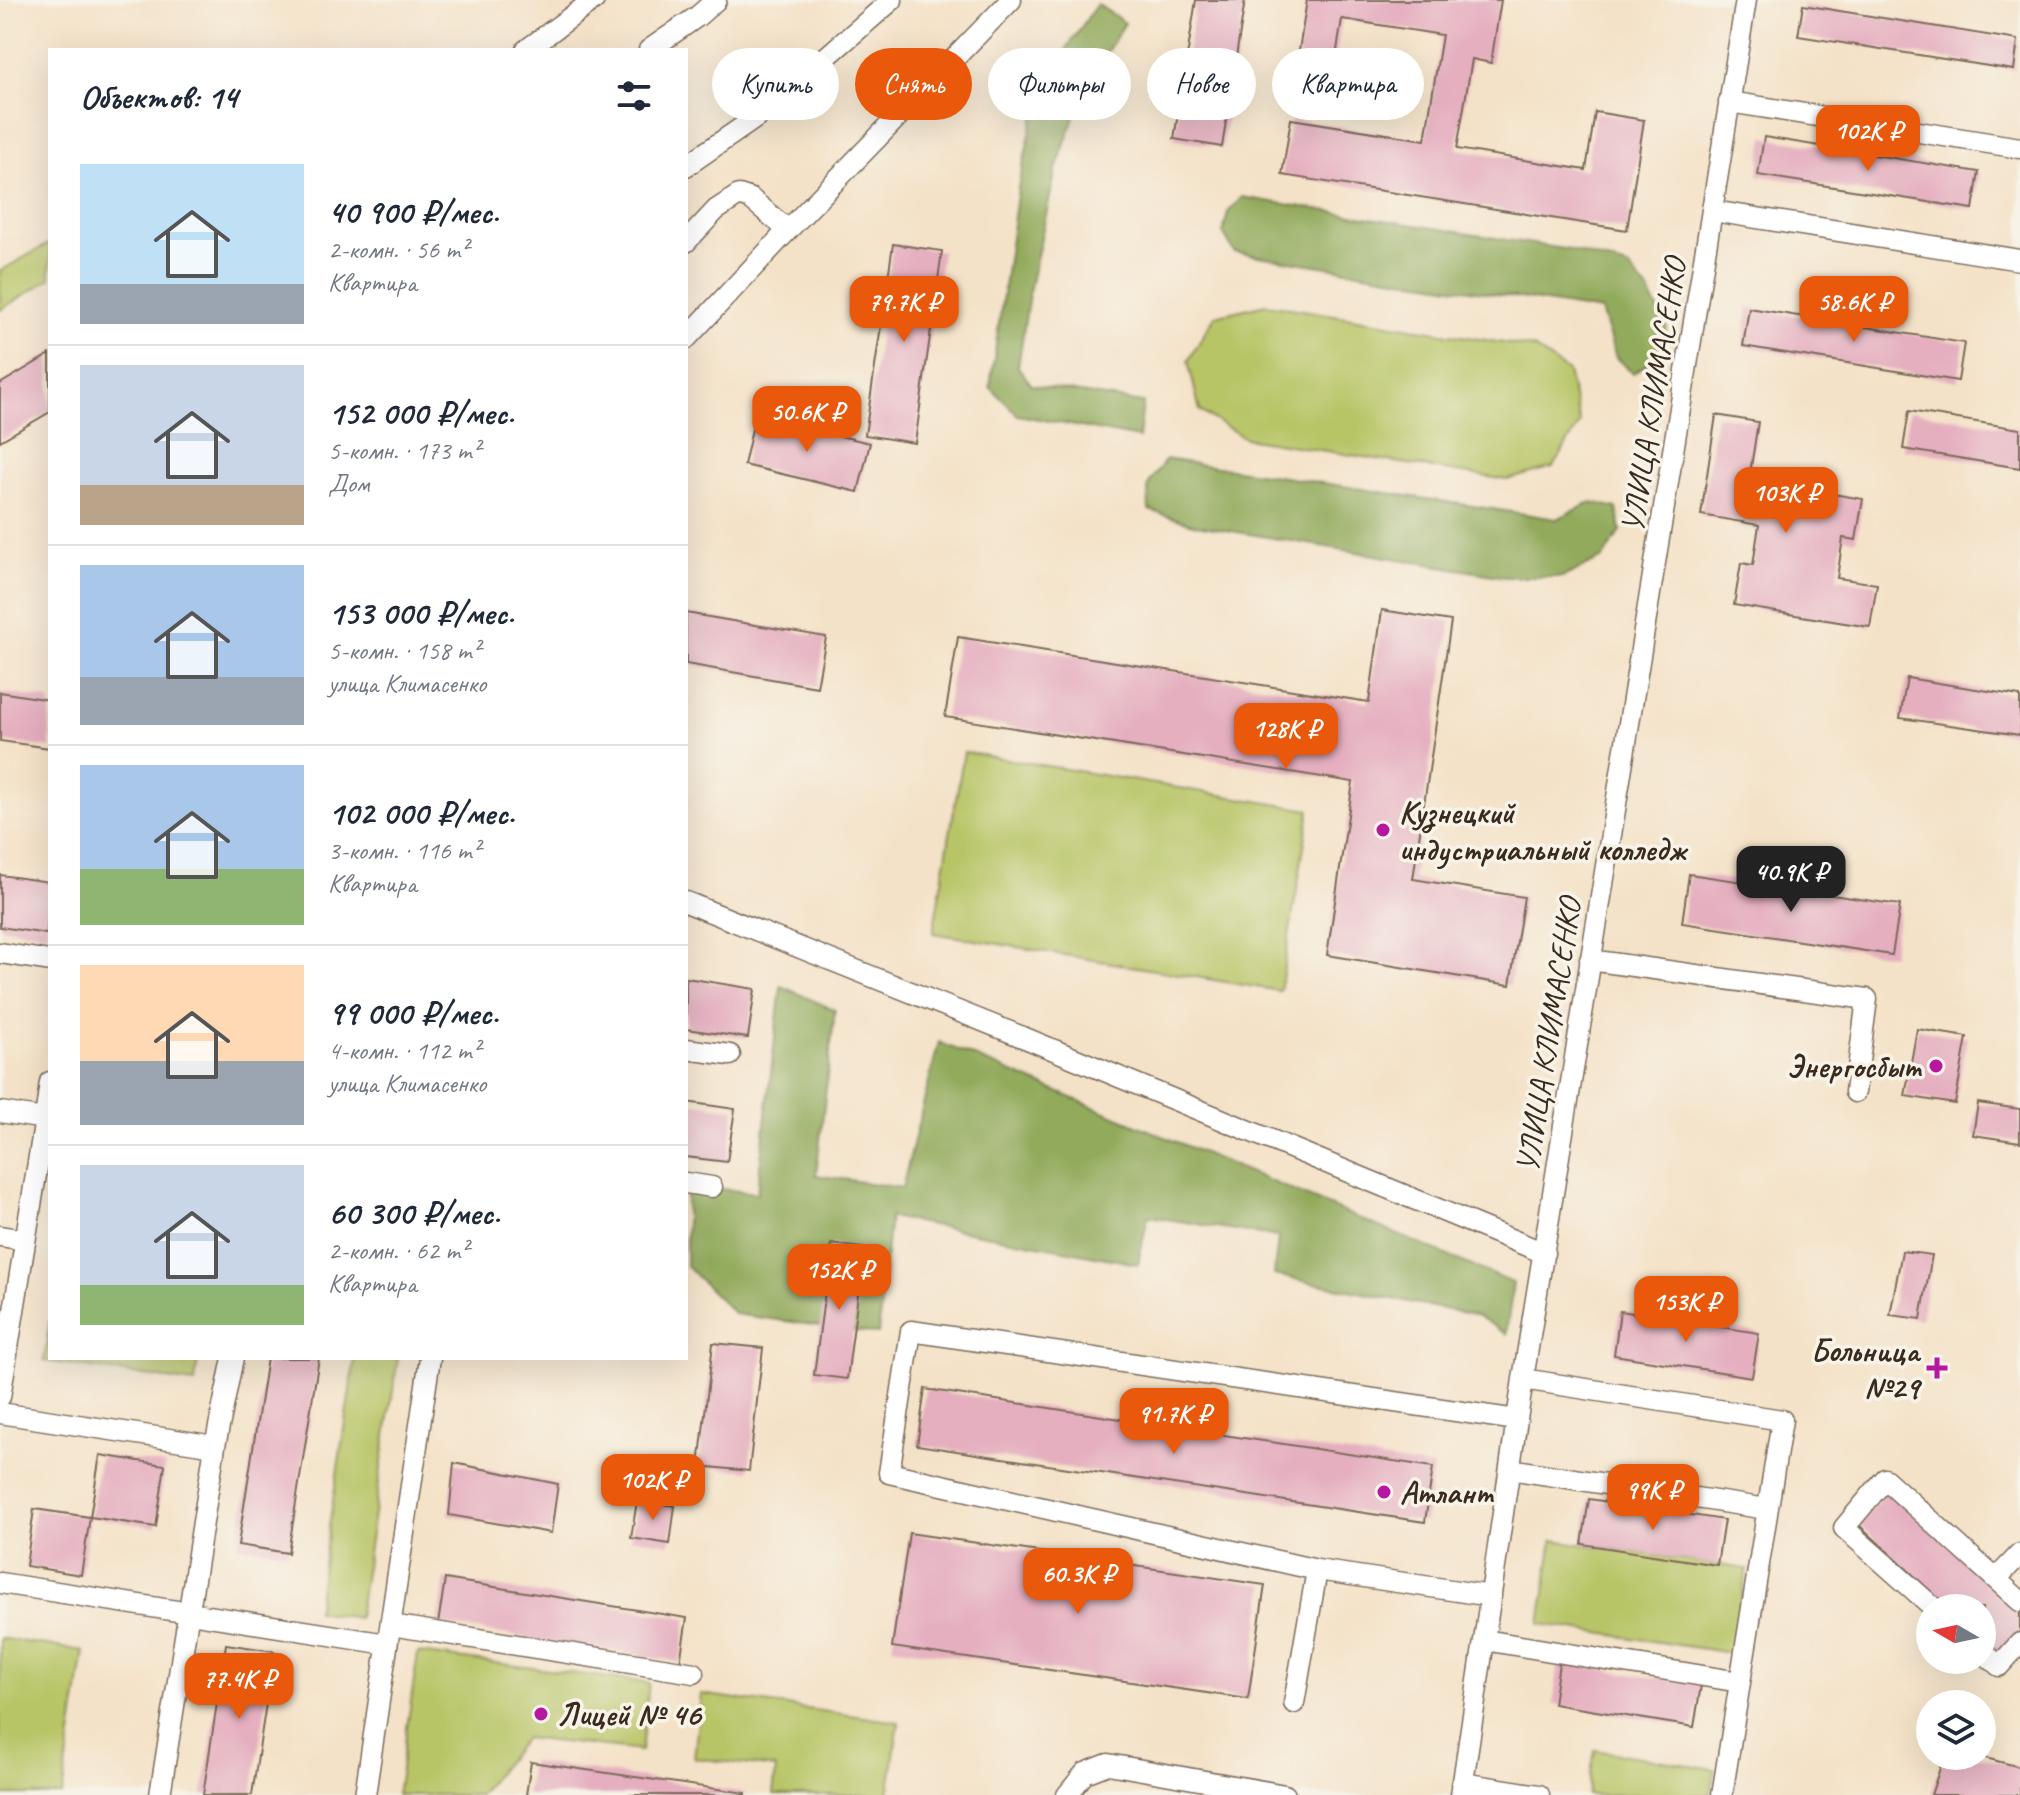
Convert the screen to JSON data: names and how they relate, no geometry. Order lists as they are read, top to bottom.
{
  "streets": {
    "street": ["УЛИЦА КЛИМАСЕНКО"]
  },
  "places": {
    "other": [
      "Кузнецкий индустриальный колледж",
      "Энергосбыт",
      "Атлант",
      "Лицей № 46"
    ],
    "health": ["Больница №29"]
  },
  "north": "left",
  "page": {
    "chip": [
      "Купить",
      "Снять",
      "Фильтры",
      "Новое",
      "Квартира"
    ],
    "heading": "Объектов: 14",
    "price": [
      "102K ₽",
      "79.7K ₽",
      "58.6K ₽",
      "50.6K ₽",
      "103K ₽",
      "128K ₽",
      "40.9K ₽",
      "152K ₽",
      "153K ₽",
      "91.7K ₽",
      "102K ₽",
      "99K ₽",
      "60.3K ₽",
      "77.4K ₽"
    ],
    "list": [
      {
        "name": "40 900 ₽/мес.",
        "note": "2-комн. · 56 m² · Квартира"
      },
      {
        "name": "152 000 ₽/мес.",
        "note": "5-комн. · 173 m² · Дом"
      },
      {
        "name": "153 000 ₽/мес.",
        "note": "5-комн. · 158 m² · улица Климасенко"
      },
      {
        "name": "102 000 ₽/мес.",
        "note": "3-комн. · 116 m² · Квартира"
      },
      {
        "name": "99 000 ₽/мес.",
        "note": "4-комн. · 112 m² · улица Климасенко"
      },
      {
        "name": "60 300 ₽/мес.",
        "note": "2-комн. · 62 m² · Квартира"
      }
    ]
  }
}
